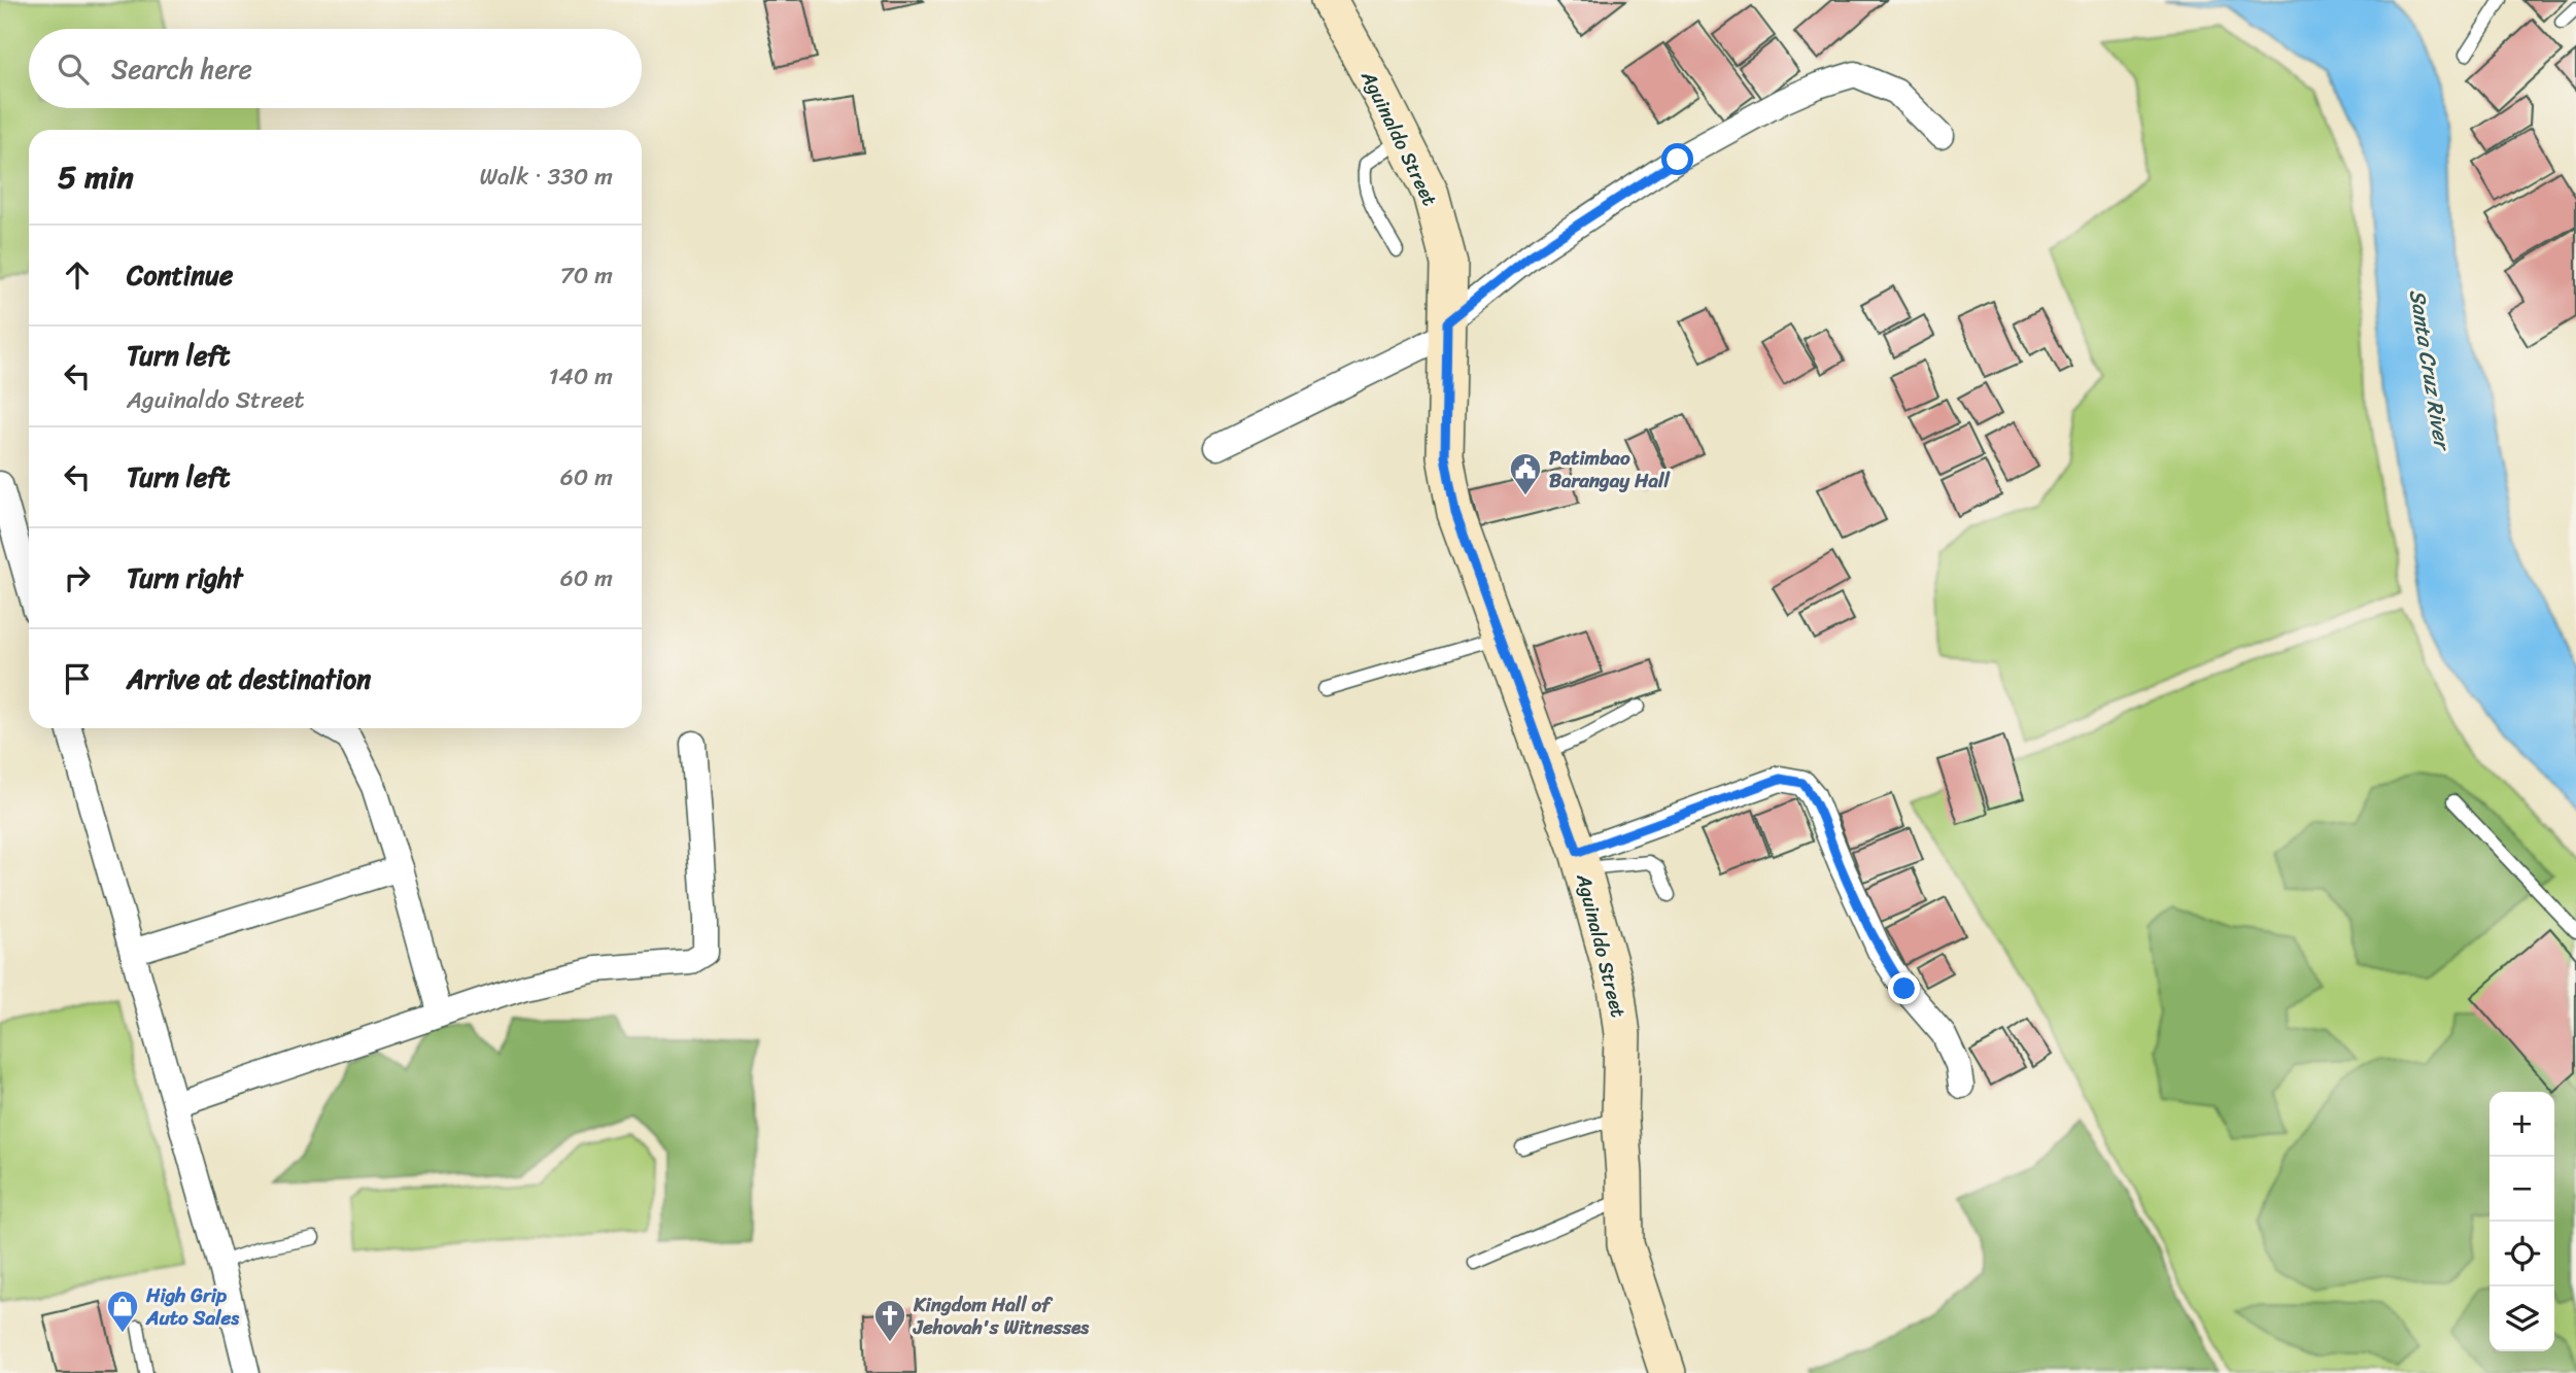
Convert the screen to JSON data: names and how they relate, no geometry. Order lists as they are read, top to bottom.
{
  "streets": {
    "street": ["Aguinaldo Street"]
  },
  "water": ["Santa Cruz River"],
  "places": {
    "public building": ["Patimbao Barangay Hall"],
    "shop": ["High Grip Auto Sales"],
    "church": ["Kingdom Hall of Jehovah's Witnesses"]
  },
  "page": {
    "search": "Search here",
    "heading": ["5 min", "Walk · 330 m"],
    "list": [
      ["Continue", "70 m"],
      ["Turn left", "Aguinaldo Street", "140 m"],
      ["Turn left", "60 m"],
      ["Turn right", "60 m"],
      "Arrive at destination"
    ],
    "map_buttons": ["+", "−"]
  }
}
